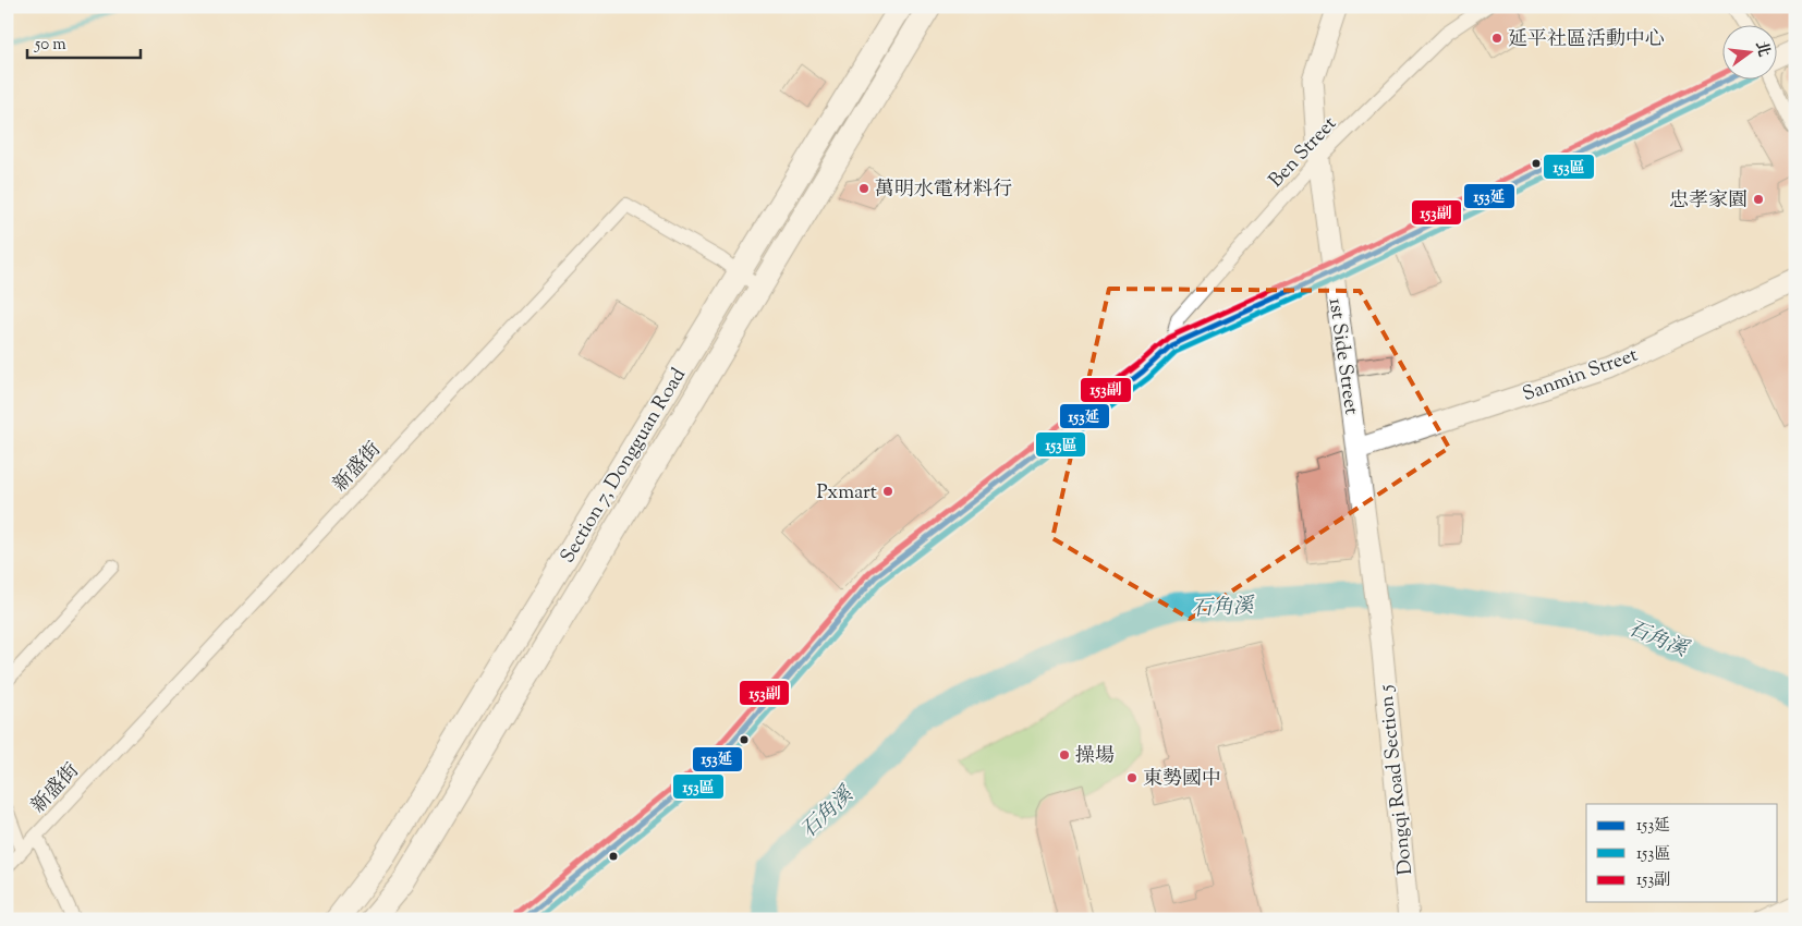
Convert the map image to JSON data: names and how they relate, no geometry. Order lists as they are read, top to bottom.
{
  "streets": {
    "main road": ["Section 7, Dongguan Road"],
    "street": [
      "Ben Street",
      "1st Side Street",
      "Sanmin Street",
      "新盛街",
      "Dongqi Road Section 5"
    ]
  },
  "crossings": [
    ["Ben Street", "1st Side Street"],
    ["1st Side Street", "Sanmin Street"],
    ["1st Side Street", "Dongqi Road Section 5"],
    ["Section 7, Dongguan Road", "新盛街"]
  ],
  "water": ["石角溪"],
  "places": [
    "延平社區活動中心",
    "萬明水電材料行",
    "忠孝家園",
    "Pxmart",
    "操場",
    "東勢國中"
  ],
  "lines": ["transit line 153副", "transit line 153延", "transit line 153區"],
  "legend": ["153延", "153區", "153副"],
  "scale_bar": "50 m",
  "north": "right"
}
